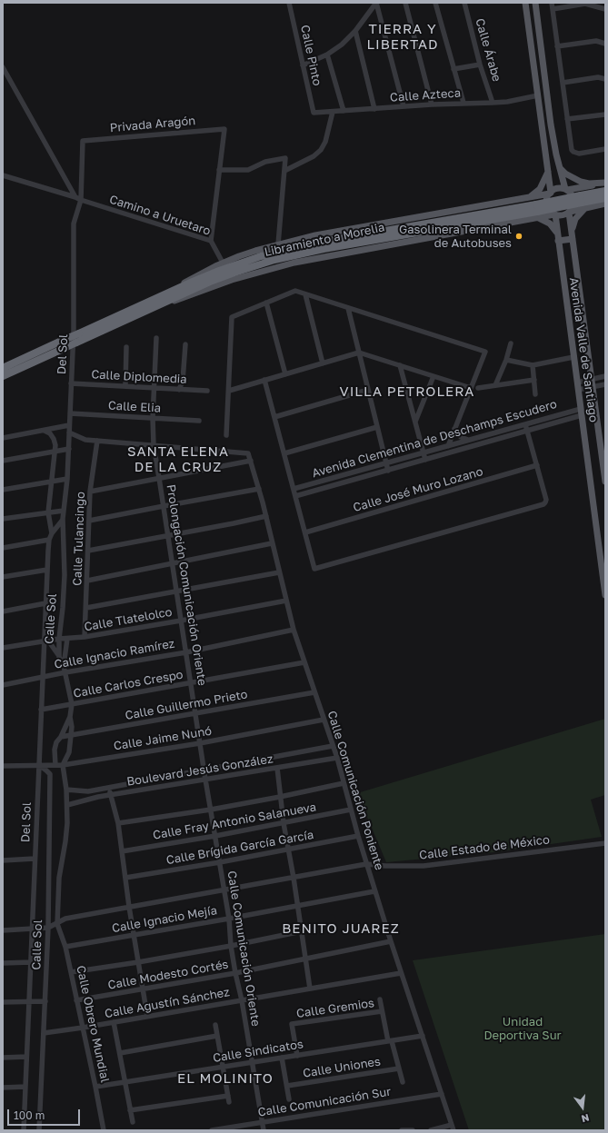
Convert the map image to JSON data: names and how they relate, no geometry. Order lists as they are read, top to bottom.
{
  "streets": {
    "highway": ["Libramiento a Morelia"],
    "main road": ["Avenida Valle de Santiago"],
    "street": [
      "Calle Árabe",
      "Calle Pinto",
      "Calle Azteca",
      "Privada Aragón",
      "Camino a Uruetaro",
      "Del Sol",
      "Calle Diplomedia",
      "Calle Elia",
      "Avenida Clementina de Deschamps Escudero",
      "Calle José Muro Lozano",
      "Calle Tulancingo",
      "Prolongación Comunicación Oriente",
      "Calle Sol",
      "Calle Tlatelolco",
      "Calle Ignacio Ramírez",
      "Calle Carlos Crespo",
      "Calle Guillermo Prieto",
      "Calle Jaime Nunó",
      "Boulevard Jesús González",
      "Calle Comunicación Poniente",
      "Calle Fray Antonio Salanueva",
      "Calle Brígida García García",
      "Calle Estado de México",
      "Calle Ignacio Mejía",
      "Calle Comunicación Oriente",
      "Calle Modesto Cortés",
      "Calle Agustín Sánchez",
      "Calle Gremios",
      "Calle Obrero Mundial",
      "Calle Sindicatos",
      "Calle Uniones",
      "Calle Comunicación Sur"
    ]
  },
  "crossings": [
    ["Calle Árabe", "Calle Azteca"],
    ["Calle Pinto", "Calle Azteca"],
    ["Privada Aragón", "Del Sol"],
    ["Camino a Uruetaro", "Del Sol"],
    ["Avenida Valle de Santiago", "Avenida Clementina de Deschamps Escudero"],
    ["Del Sol", "Calle Diplomedia"],
    ["Del Sol", "Calle Elia"],
    ["Del Sol", "Calle Sol"],
    ["Del Sol", "Calle Tlatelolco"],
    ["Del Sol", "Calle Ignacio Ramírez"],
    ["Del Sol", "Calle Carlos Crespo"],
    ["Del Sol", "Calle Jaime Nunó"],
    ["Del Sol", "Calle Estado de México"],
    ["Calle Diplomedia", "Prolongación Comunicación Oriente"],
    ["Calle Elia", "Prolongación Comunicación Oriente"],
    ["Calle Tulancingo", "Calle Tlatelolco"],
    ["Prolongación Comunicación Oriente", "Calle Tlatelolco"],
    ["Prolongación Comunicación Oriente", "Calle Ignacio Ramírez"],
    ["Prolongación Comunicación Oriente", "Calle Carlos Crespo"],
    ["Prolongación Comunicación Oriente", "Calle Guillermo Prieto"],
    ["Prolongación Comunicación Oriente", "Calle Jaime Nunó"],
    ["Prolongación Comunicación Oriente", "Boulevard Jesús González"],
    ["Prolongación Comunicación Oriente", "Calle Comunicación Poniente"],
    ["Prolongación Comunicación Oriente", "Calle Comunicación Oriente"],
    ["Calle Sol", "Calle Tlatelolco"],
    ["Calle Sol", "Calle Ignacio Ramírez"],
    ["Calle Sol", "Calle Carlos Crespo"],
    ["Calle Sol", "Calle Guillermo Prieto"],
    ["Calle Sol", "Calle Jaime Nunó"],
    ["Calle Sol", "Calle Estado de México"],
    ["Calle Sol", "Calle Agustín Sánchez"],
    ["Calle Tlatelolco", "Calle Comunicación Poniente"],
    ["Calle Ignacio Ramírez", "Calle Comunicación Poniente"],
    ["Calle Carlos Crespo", "Calle Comunicación Poniente"],
    ["Calle Guillermo Prieto", "Calle Comunicación Poniente"],
    ["Calle Jaime Nunó", "Calle Comunicación Poniente"],
    ["Boulevard Jesús González", "Calle Comunicación Poniente"],
    ["Boulevard Jesús González", "Calle Comunicación Oriente"],
    ["Calle Comunicación Poniente", "Calle Fray Antonio Salanueva"],
    ["Calle Comunicación Poniente", "Calle Brígida García García"],
    ["Calle Comunicación Poniente", "Calle Estado de México"],
    ["Calle Comunicación Poniente", "Calle Ignacio Mejía"],
    ["Calle Comunicación Poniente", "Calle Modesto Cortés"],
    ["Calle Comunicación Poniente", "Calle Agustín Sánchez"],
    ["Calle Comunicación Poniente", "Calle Sindicatos"],
    ["Calle Comunicación Poniente", "Calle Comunicación Sur"],
    ["Calle Fray Antonio Salanueva", "Calle Comunicación Oriente"],
    ["Calle Brígida García García", "Calle Comunicación Oriente"],
    ["Calle Estado de México", "Calle Comunicación Oriente"],
    ["Calle Estado de México", "Calle Obrero Mundial"],
    ["Calle Ignacio Mejía", "Calle Comunicación Oriente"],
    ["Calle Ignacio Mejía", "Calle Obrero Mundial"],
    ["Calle Comunicación Oriente", "Calle Modesto Cortés"],
    ["Calle Comunicación Oriente", "Calle Agustín Sánchez"],
    ["Calle Comunicación Oriente", "Calle Sindicatos"],
    ["Calle Comunicación Oriente", "Calle Comunicación Sur"],
    ["Calle Modesto Cortés", "Calle Obrero Mundial"],
    ["Calle Agustín Sánchez", "Calle Obrero Mundial"],
    ["Calle Gremios", "Calle Sindicatos"],
    ["Calle Gremios", "Calle Uniones"],
    ["Calle Obrero Mundial", "Calle Sindicatos"],
    ["Calle Sindicatos", "Calle Uniones"]
  ],
  "districts": [
    "TIERRA Y LIBERTAD",
    "VILLA PETROLERA",
    "SANTA ELENA DE LA CRUZ",
    "BENITO JUAREZ",
    "EL MOLINITO"
  ],
  "parks": ["Unidad Deportiva Sur"],
  "places": ["Gasolinera Terminal de Autobuses"],
  "scale_bar": "100 m",
  "north": "bottom"
}
